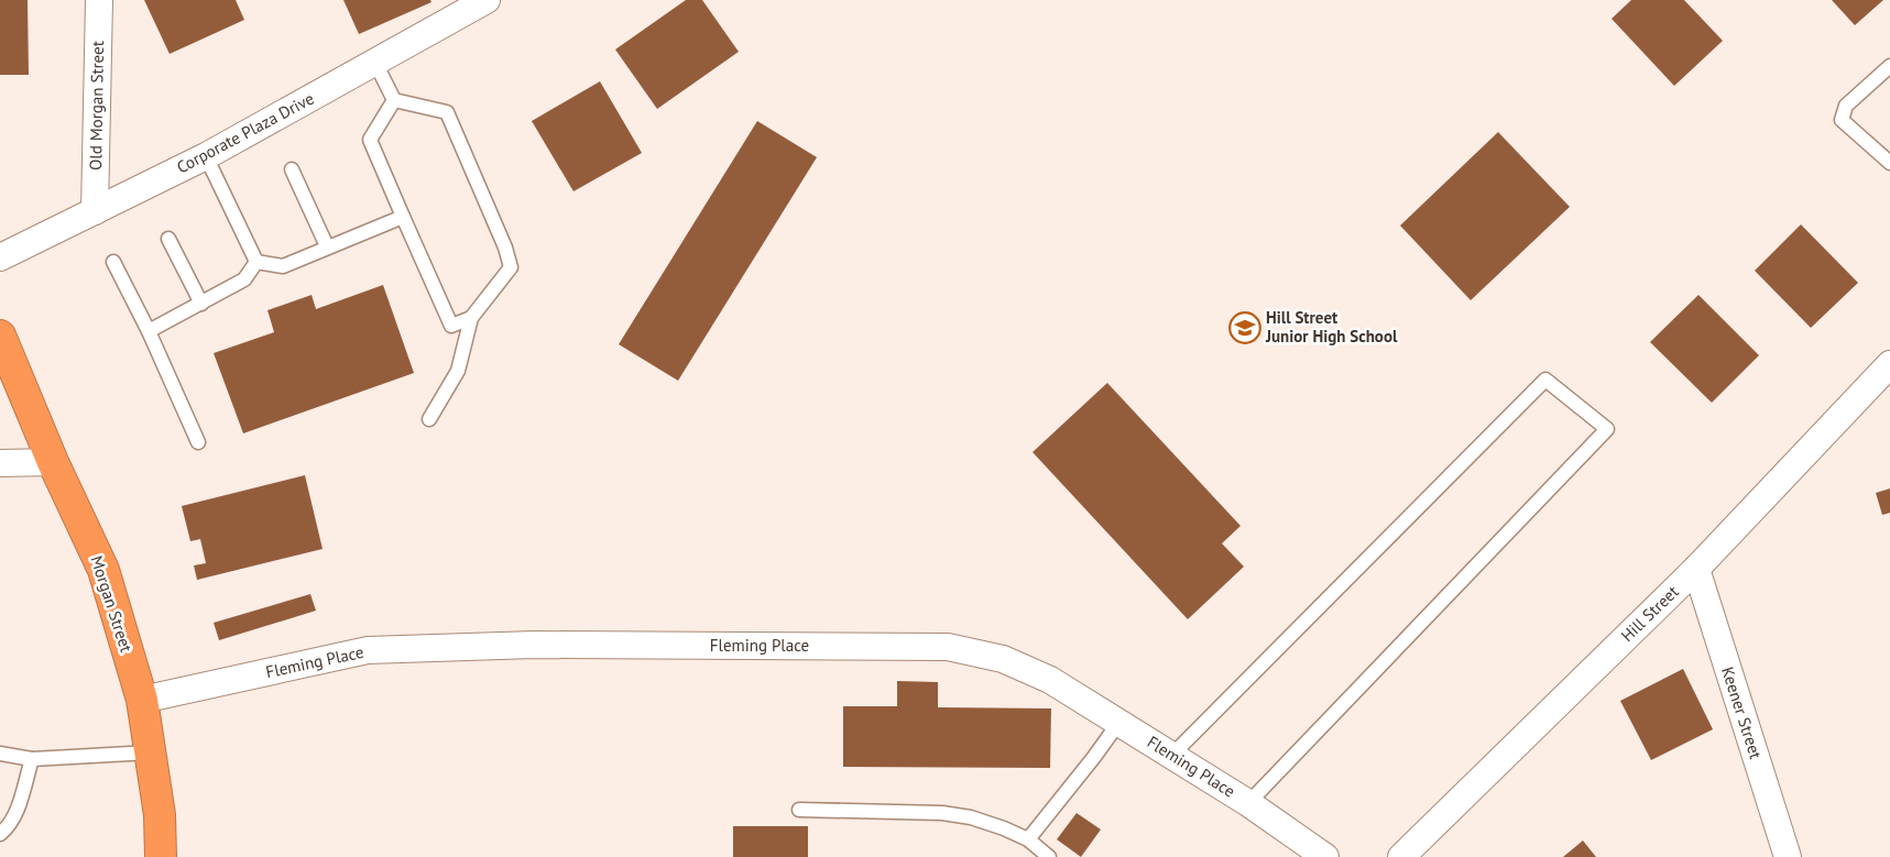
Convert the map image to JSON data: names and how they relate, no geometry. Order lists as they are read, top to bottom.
{
  "streets": {
    "highway": ["Morgan Street"],
    "street": [
      "Old Morgan Street",
      "Corporate Plaza Drive",
      "Hill Street",
      "Fleming Place",
      "Keener Street"
    ]
  },
  "crossings": [
    ["Old Morgan Street", "Corporate Plaza Drive"],
    ["Morgan Street", "Fleming Place"],
    ["Hill Street", "Keener Street"]
  ],
  "places": {
    "school or university": ["Hill Street Junior High School"]
  }
}
